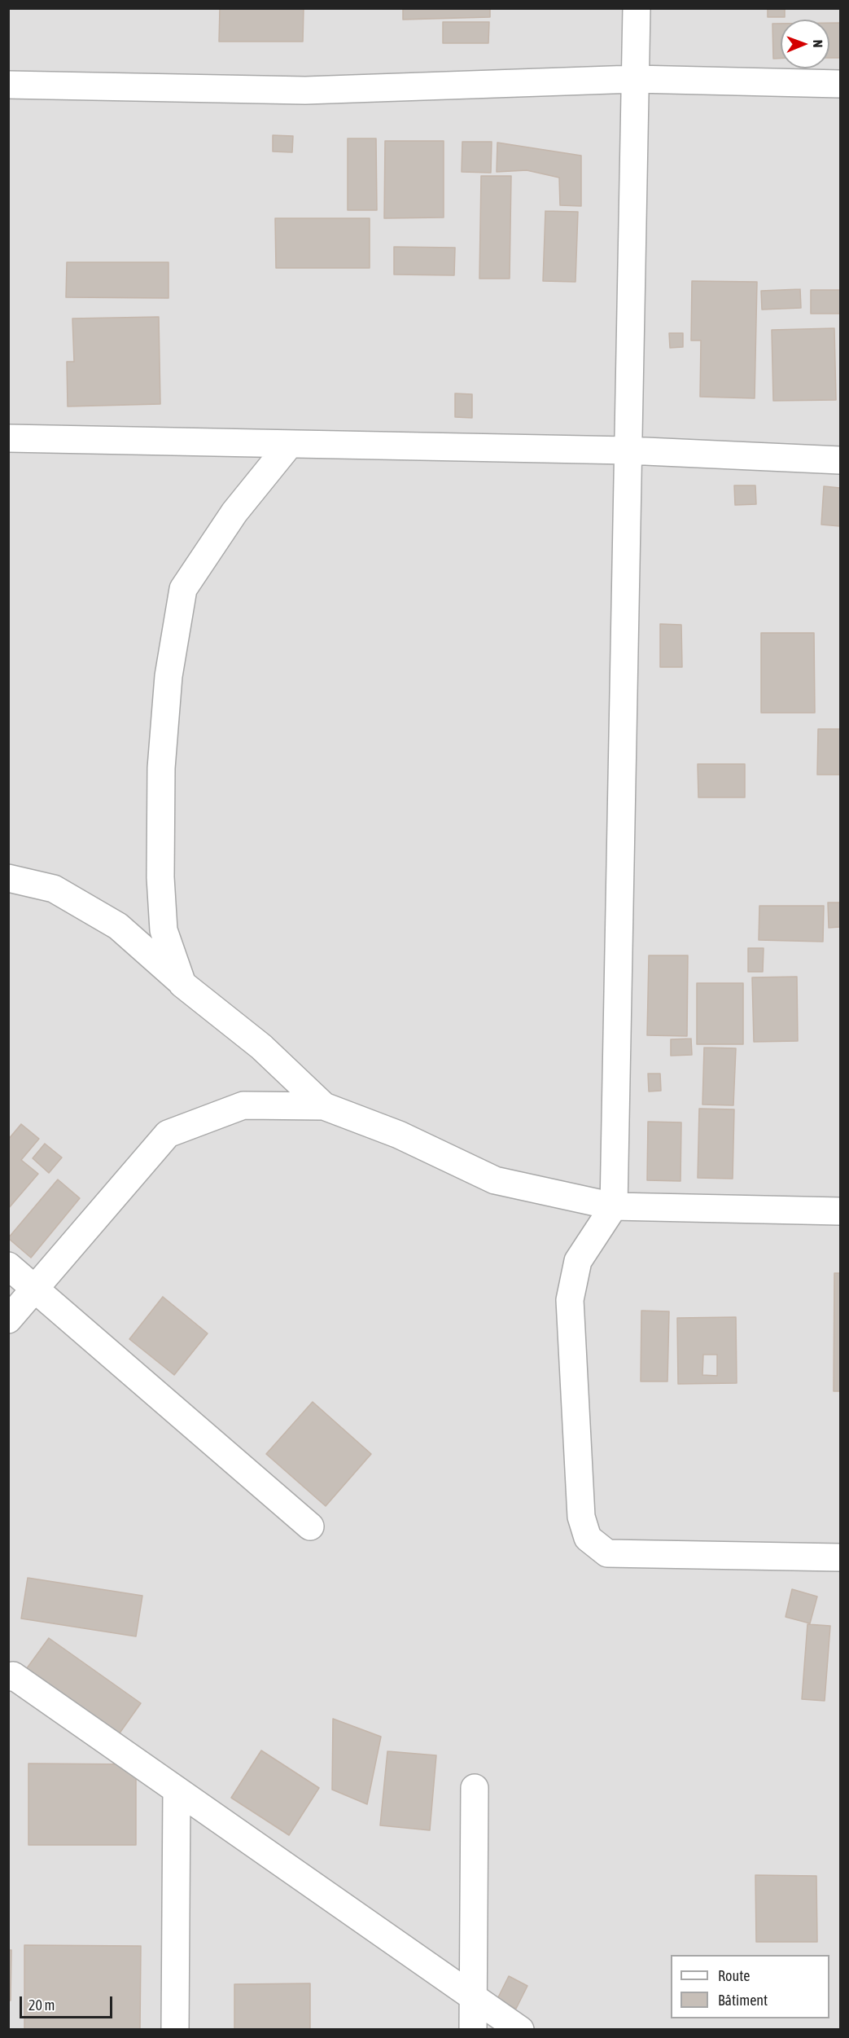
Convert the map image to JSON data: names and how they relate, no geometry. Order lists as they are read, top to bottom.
{
  "legend": ["Route", "Bâtiment"],
  "scale_bar": "20 m",
  "north": "right"
}
